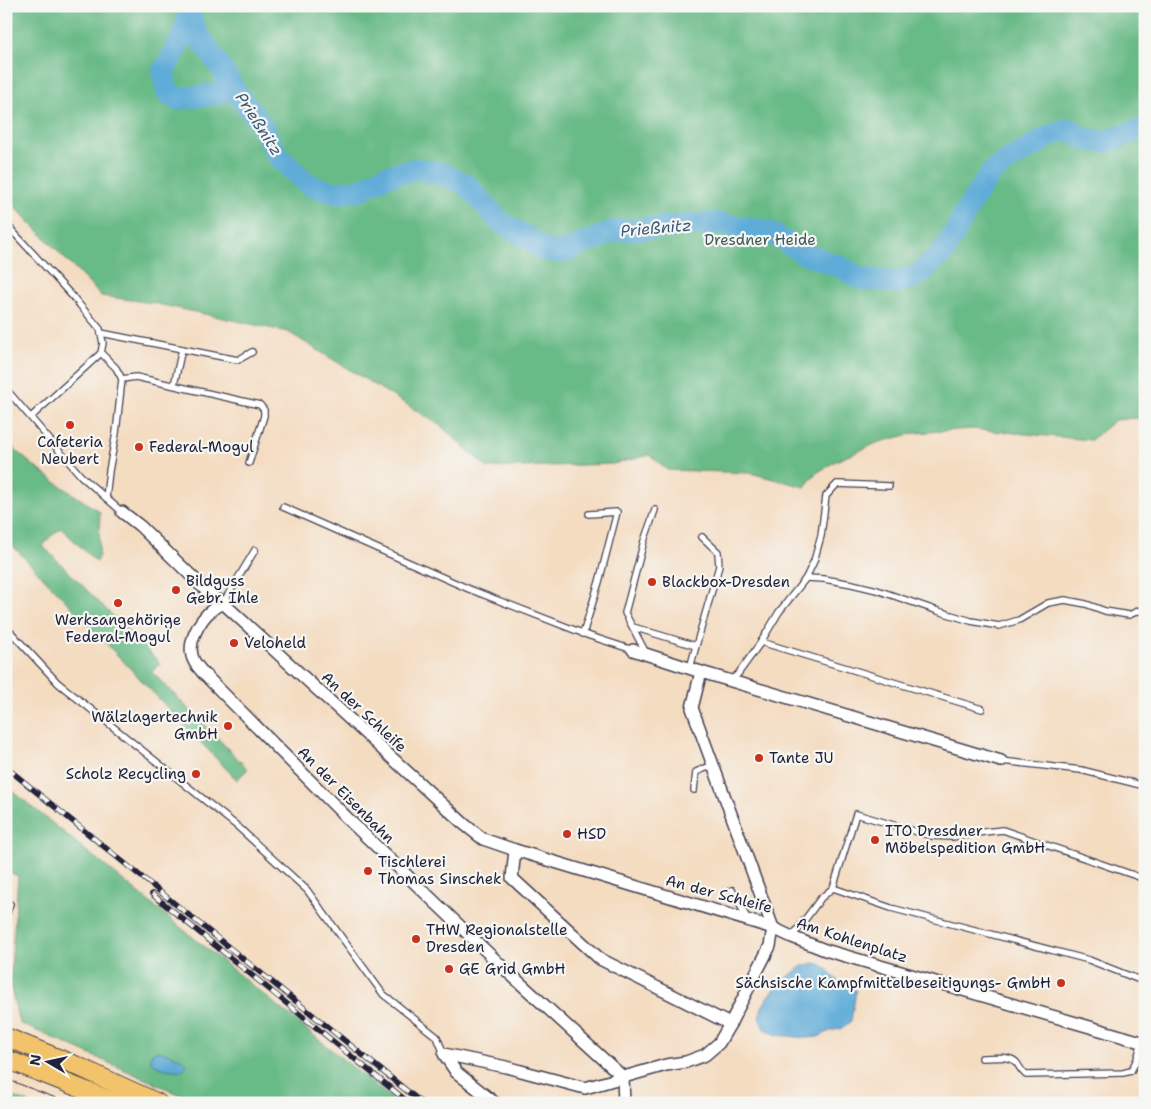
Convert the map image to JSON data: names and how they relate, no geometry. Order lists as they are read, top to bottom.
{
  "streets": {
    "street": ["An der Schleife", "An der Eisenbahn", "Am Kohlenplatz"]
  },
  "crossings": [
    ["An der Schleife", "An der Eisenbahn"],
    ["An der Schleife", "Am Kohlenplatz"],
    ["An der Eisenbahn", "Am Kohlenplatz"]
  ],
  "water": ["Prießnitz"],
  "parks": ["Dresdner Heide"],
  "places": [
    "Cafeteria Neubert",
    "Federal-Mogul",
    "Blackbox-Dresden",
    "Bildguss Gebr. Ihle",
    "Werksangehörige Federal-Mogul",
    "Veloheld",
    "Wälzlagertechnik GmbH",
    "Tante JU",
    "Scholz Recycling",
    "HSD",
    "ITO Dresdner Möbelspedition GmbH",
    "Tischlerei Thomas Sinschek",
    "THW Regionalstelle Dresden",
    "GE Grid GmbH",
    "Sächsische Kampfmittelbeseitigungs- GmbH"
  ],
  "north": "left"
}
